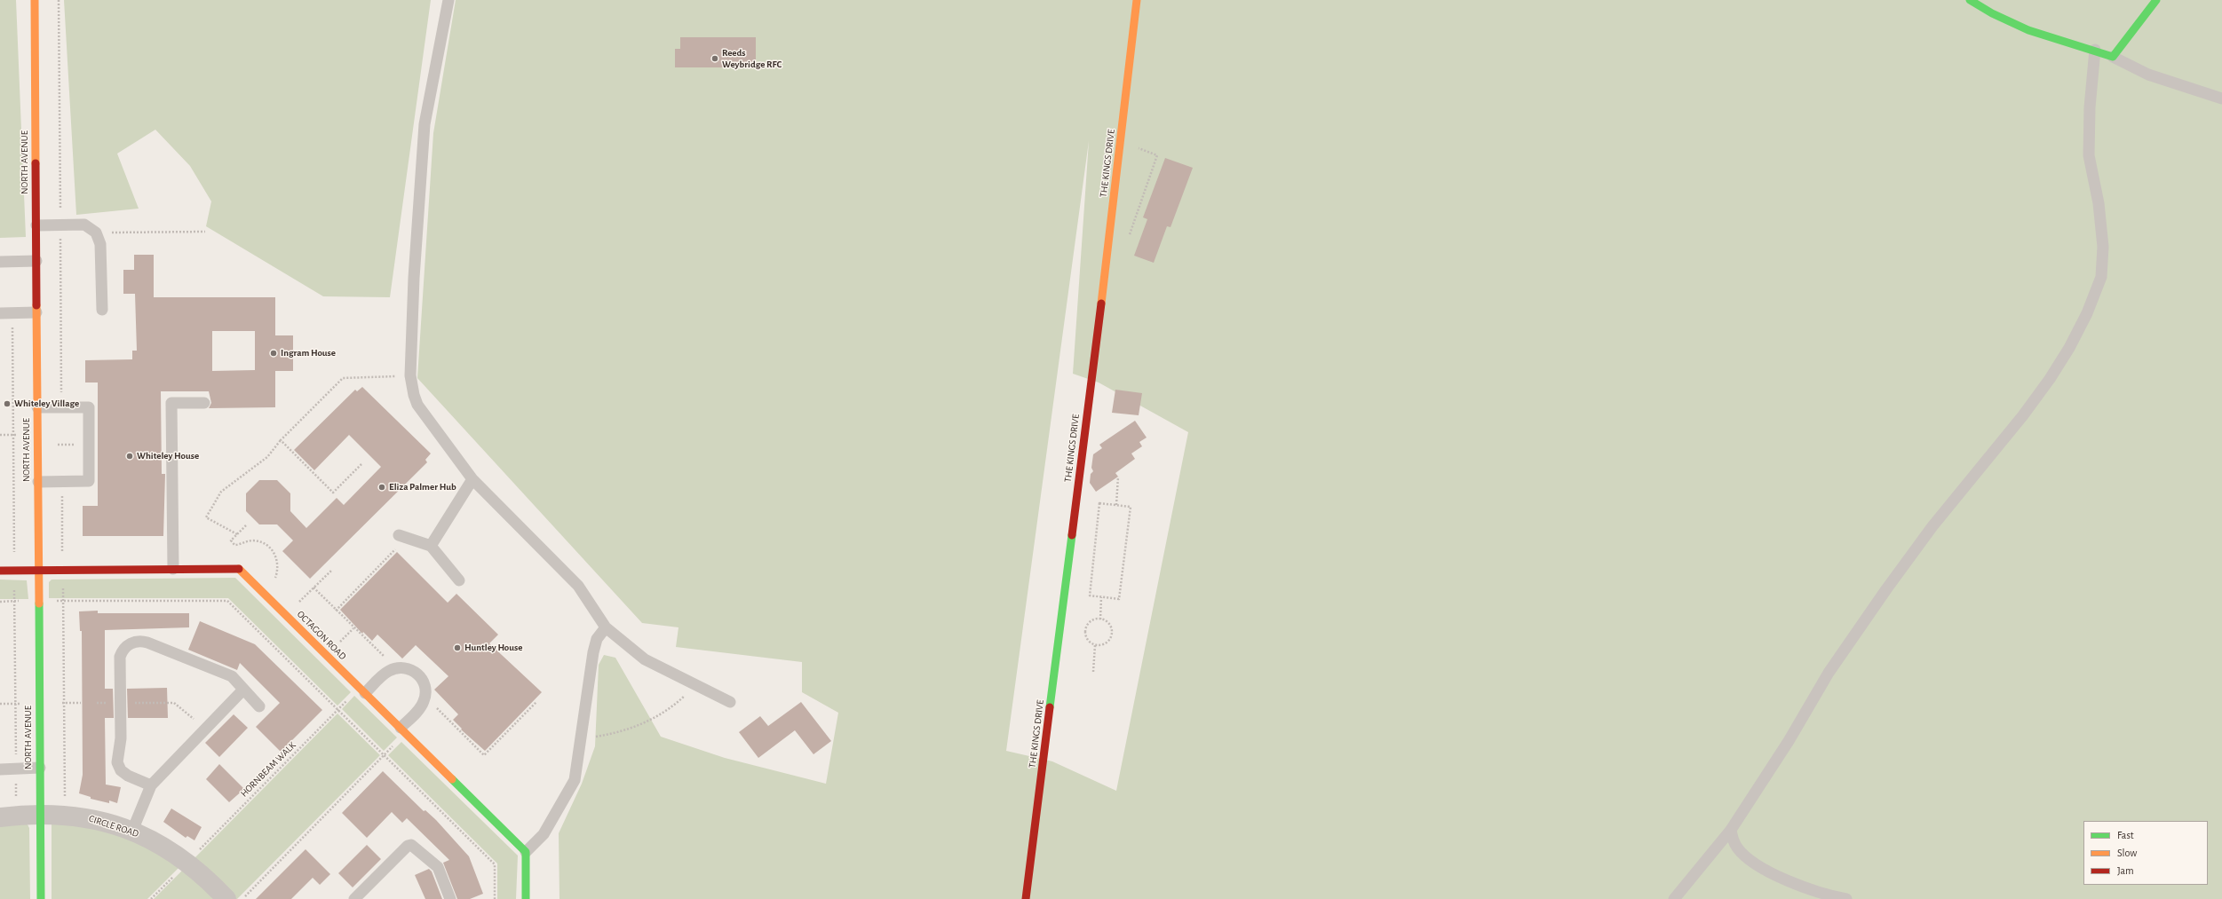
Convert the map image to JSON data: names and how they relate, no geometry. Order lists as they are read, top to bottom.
{
  "streets": {
    "street": [
      "NORTH AVENUE",
      "THE KINGS DRIVE",
      "OCTAGON ROAD",
      "CIRCLE ROAD"
    ],
    "path": ["HORNBEAM WALK"]
  },
  "crossings": [
    ["NORTH AVENUE", "OCTAGON ROAD"],
    ["NORTH AVENUE", "CIRCLE ROAD"],
    ["OCTAGON ROAD", "HORNBEAM WALK"],
    ["HORNBEAM WALK", "CIRCLE ROAD"]
  ],
  "places": [
    "Reeds Weybridge RFC",
    "Ingram House",
    "Whiteley Village",
    "Whiteley House",
    "Eliza Palmer Hub",
    "Huntley House"
  ],
  "legend": ["Fast", "Slow", "Jam"]
}
